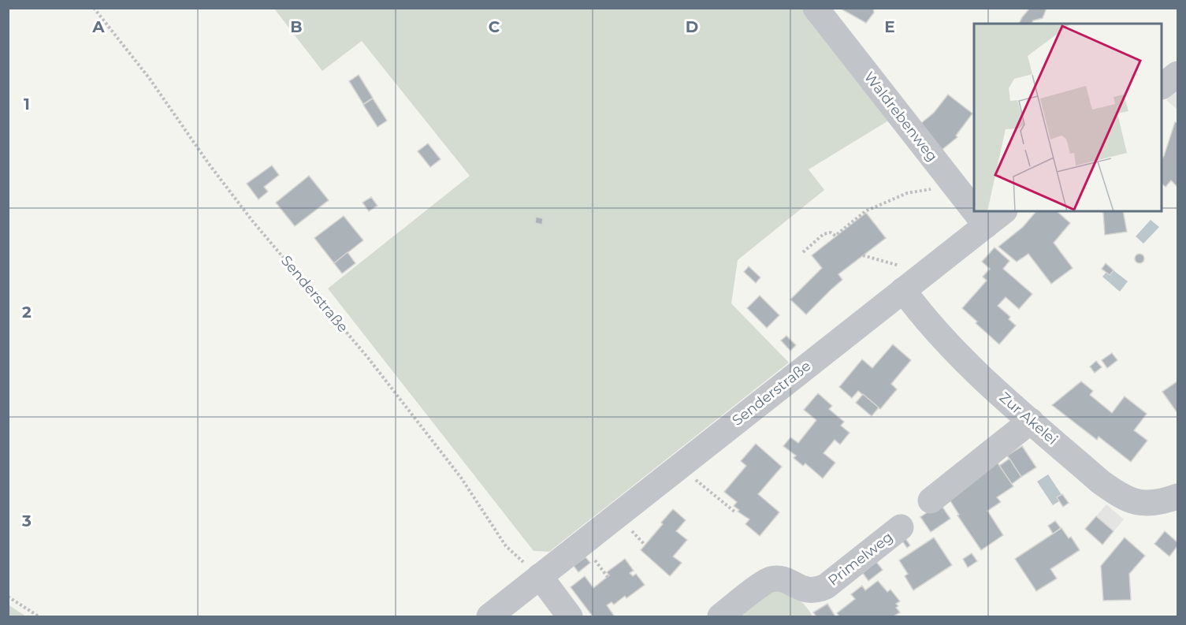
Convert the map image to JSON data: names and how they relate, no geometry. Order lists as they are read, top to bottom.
{
  "streets": {
    "street": [
      "Waldrebenweg",
      "Senderstraße",
      "Zur Akelei",
      "Primelweg"
    ]
  },
  "crossings": [
    ["Senderstraße", "Zur Akelei"]
  ],
  "grid": {
    "columns": [
      "A",
      "B",
      "C",
      "D",
      "E"
    ],
    "rows": ["1", "2", "3"]
  }
}
